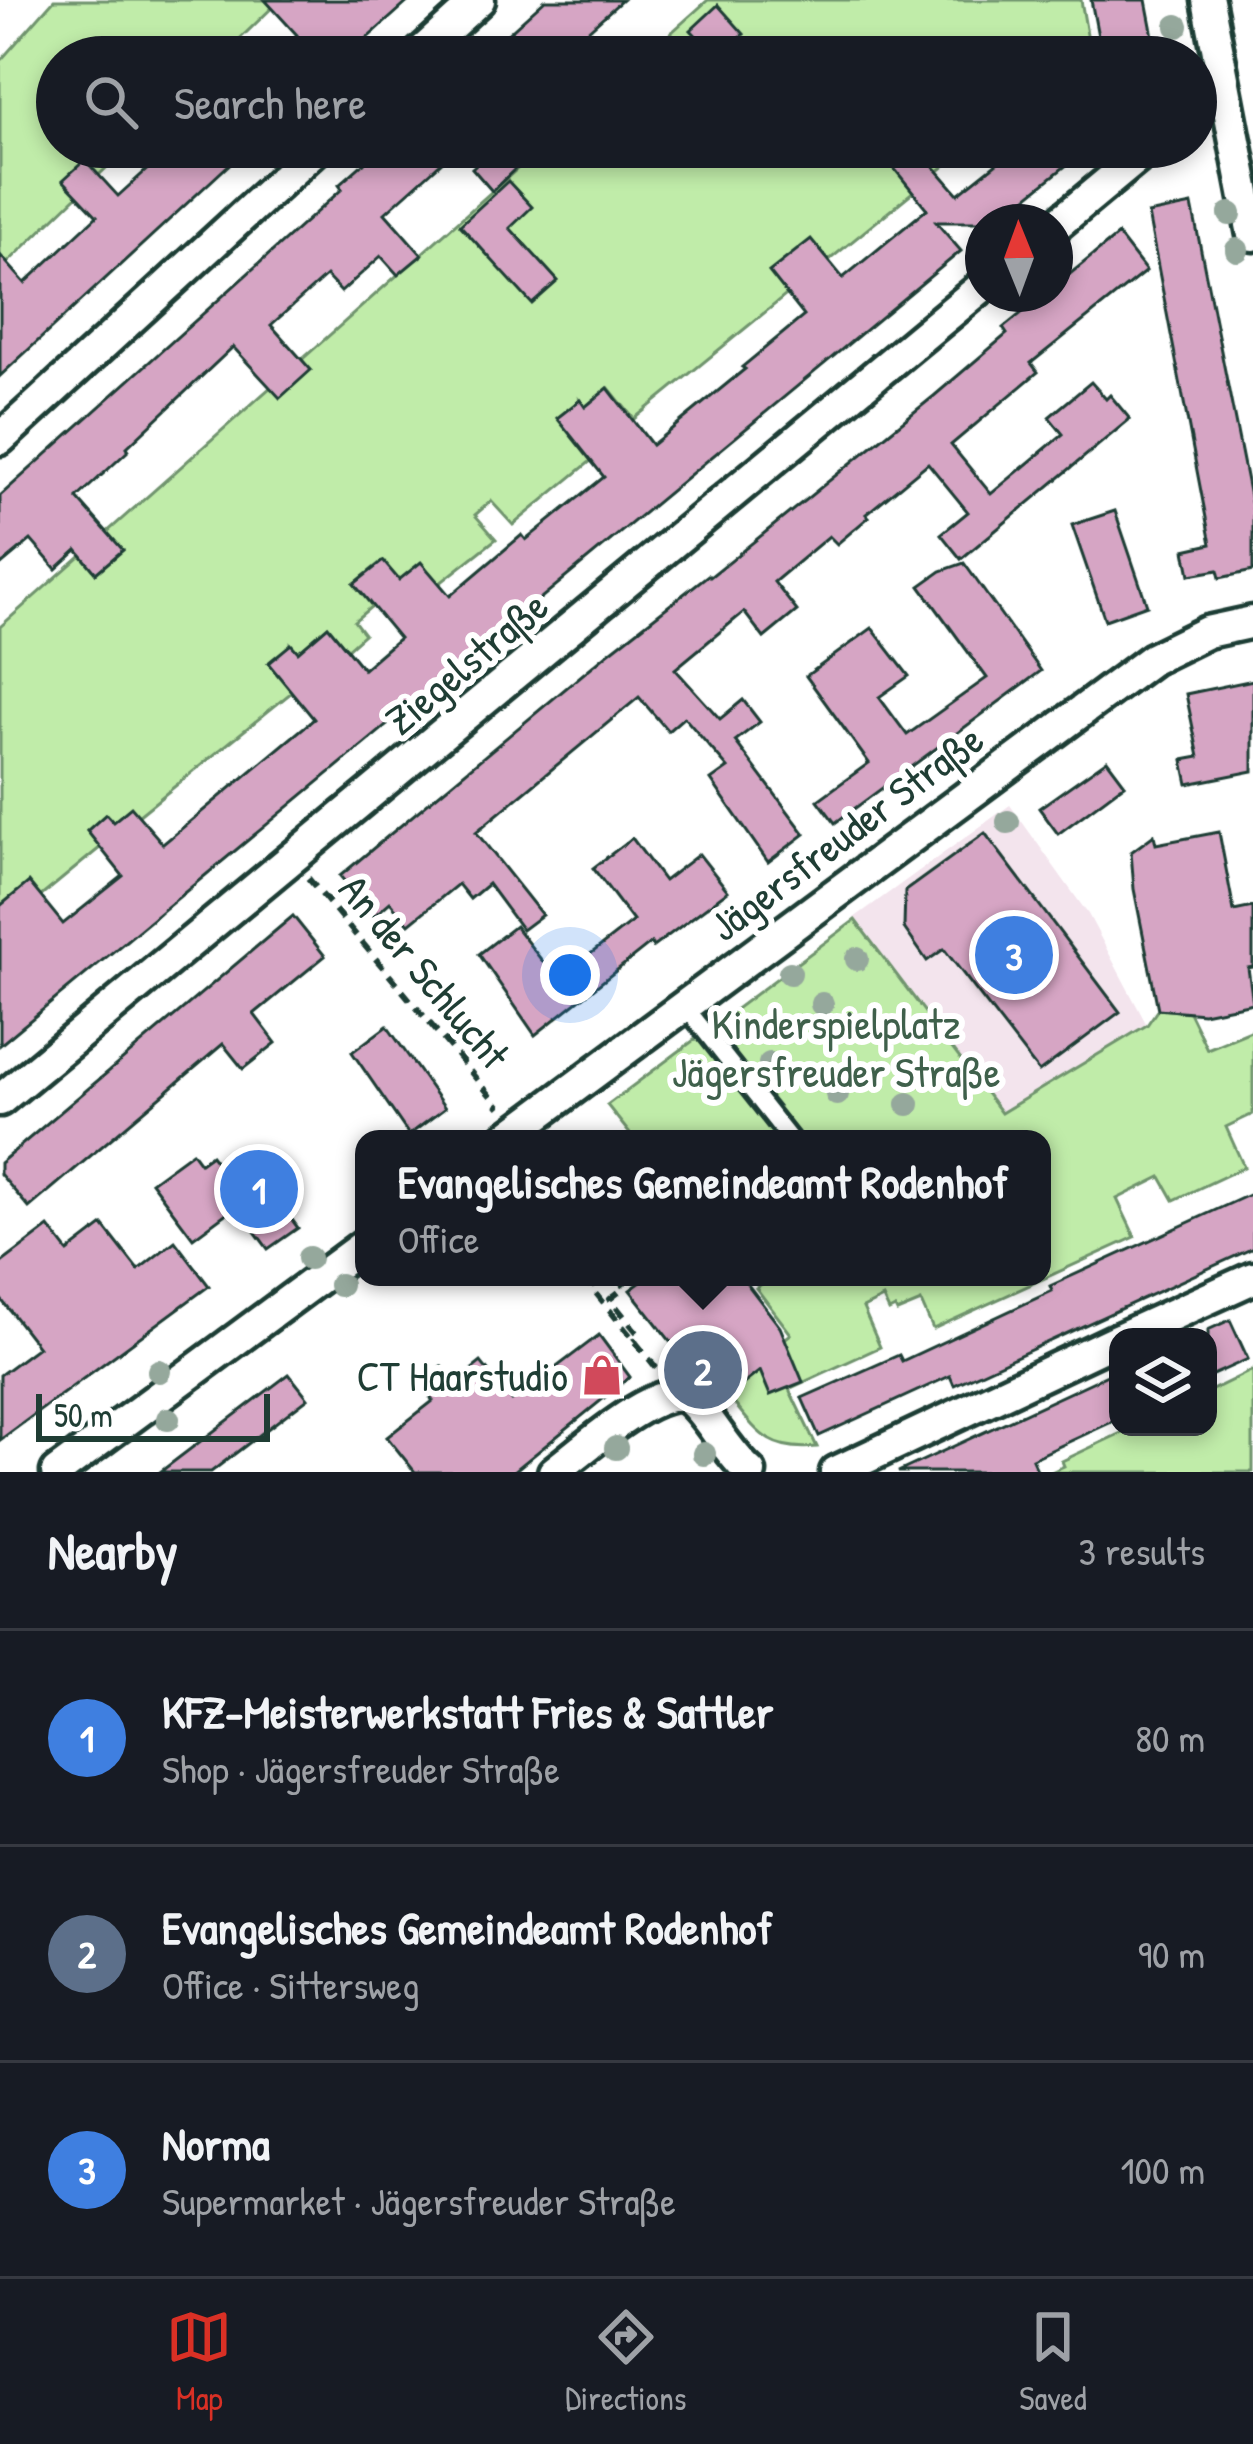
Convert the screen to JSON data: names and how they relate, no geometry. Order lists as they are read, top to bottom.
{
  "streets": {
    "street": ["Ziegelstraße", "Jägersfreuder Straße"],
    "path": ["An der Schlucht"]
  },
  "crossings": [
    ["Jägersfreuder Straße", "An der Schlucht"]
  ],
  "parks": ["Kinderspielplatz Jägersfreuder Straße"],
  "places": {
    "shop": ["CT Haarstudio"]
  },
  "scale_bar": "50 m",
  "north": "top",
  "page": {
    "search": "Search here",
    "pins": ["3", "1", "2"],
    "popup": ["Evangelisches Gemeindeamt Rodenhof", "Office"],
    "scale": "50 m",
    "heading": ["Nearby", "3 results"],
    "list": [
      {
        "mark": "1",
        "name": "KFZ-Meisterwerkstatt Fries & Sattler",
        "note": "Shop · Jägersfreuder Straße",
        "value": "80 m"
      },
      {
        "mark": "2",
        "name": "Evangelisches Gemeindeamt Rodenhof",
        "note": "Office · Sittersweg",
        "value": "90 m"
      },
      {
        "mark": "3",
        "name": "Norma",
        "note": "Supermarket · Jägersfreuder Straße",
        "value": "100 m"
      }
    ],
    "nav": ["Map", "Directions", "Saved"]
  }
}
